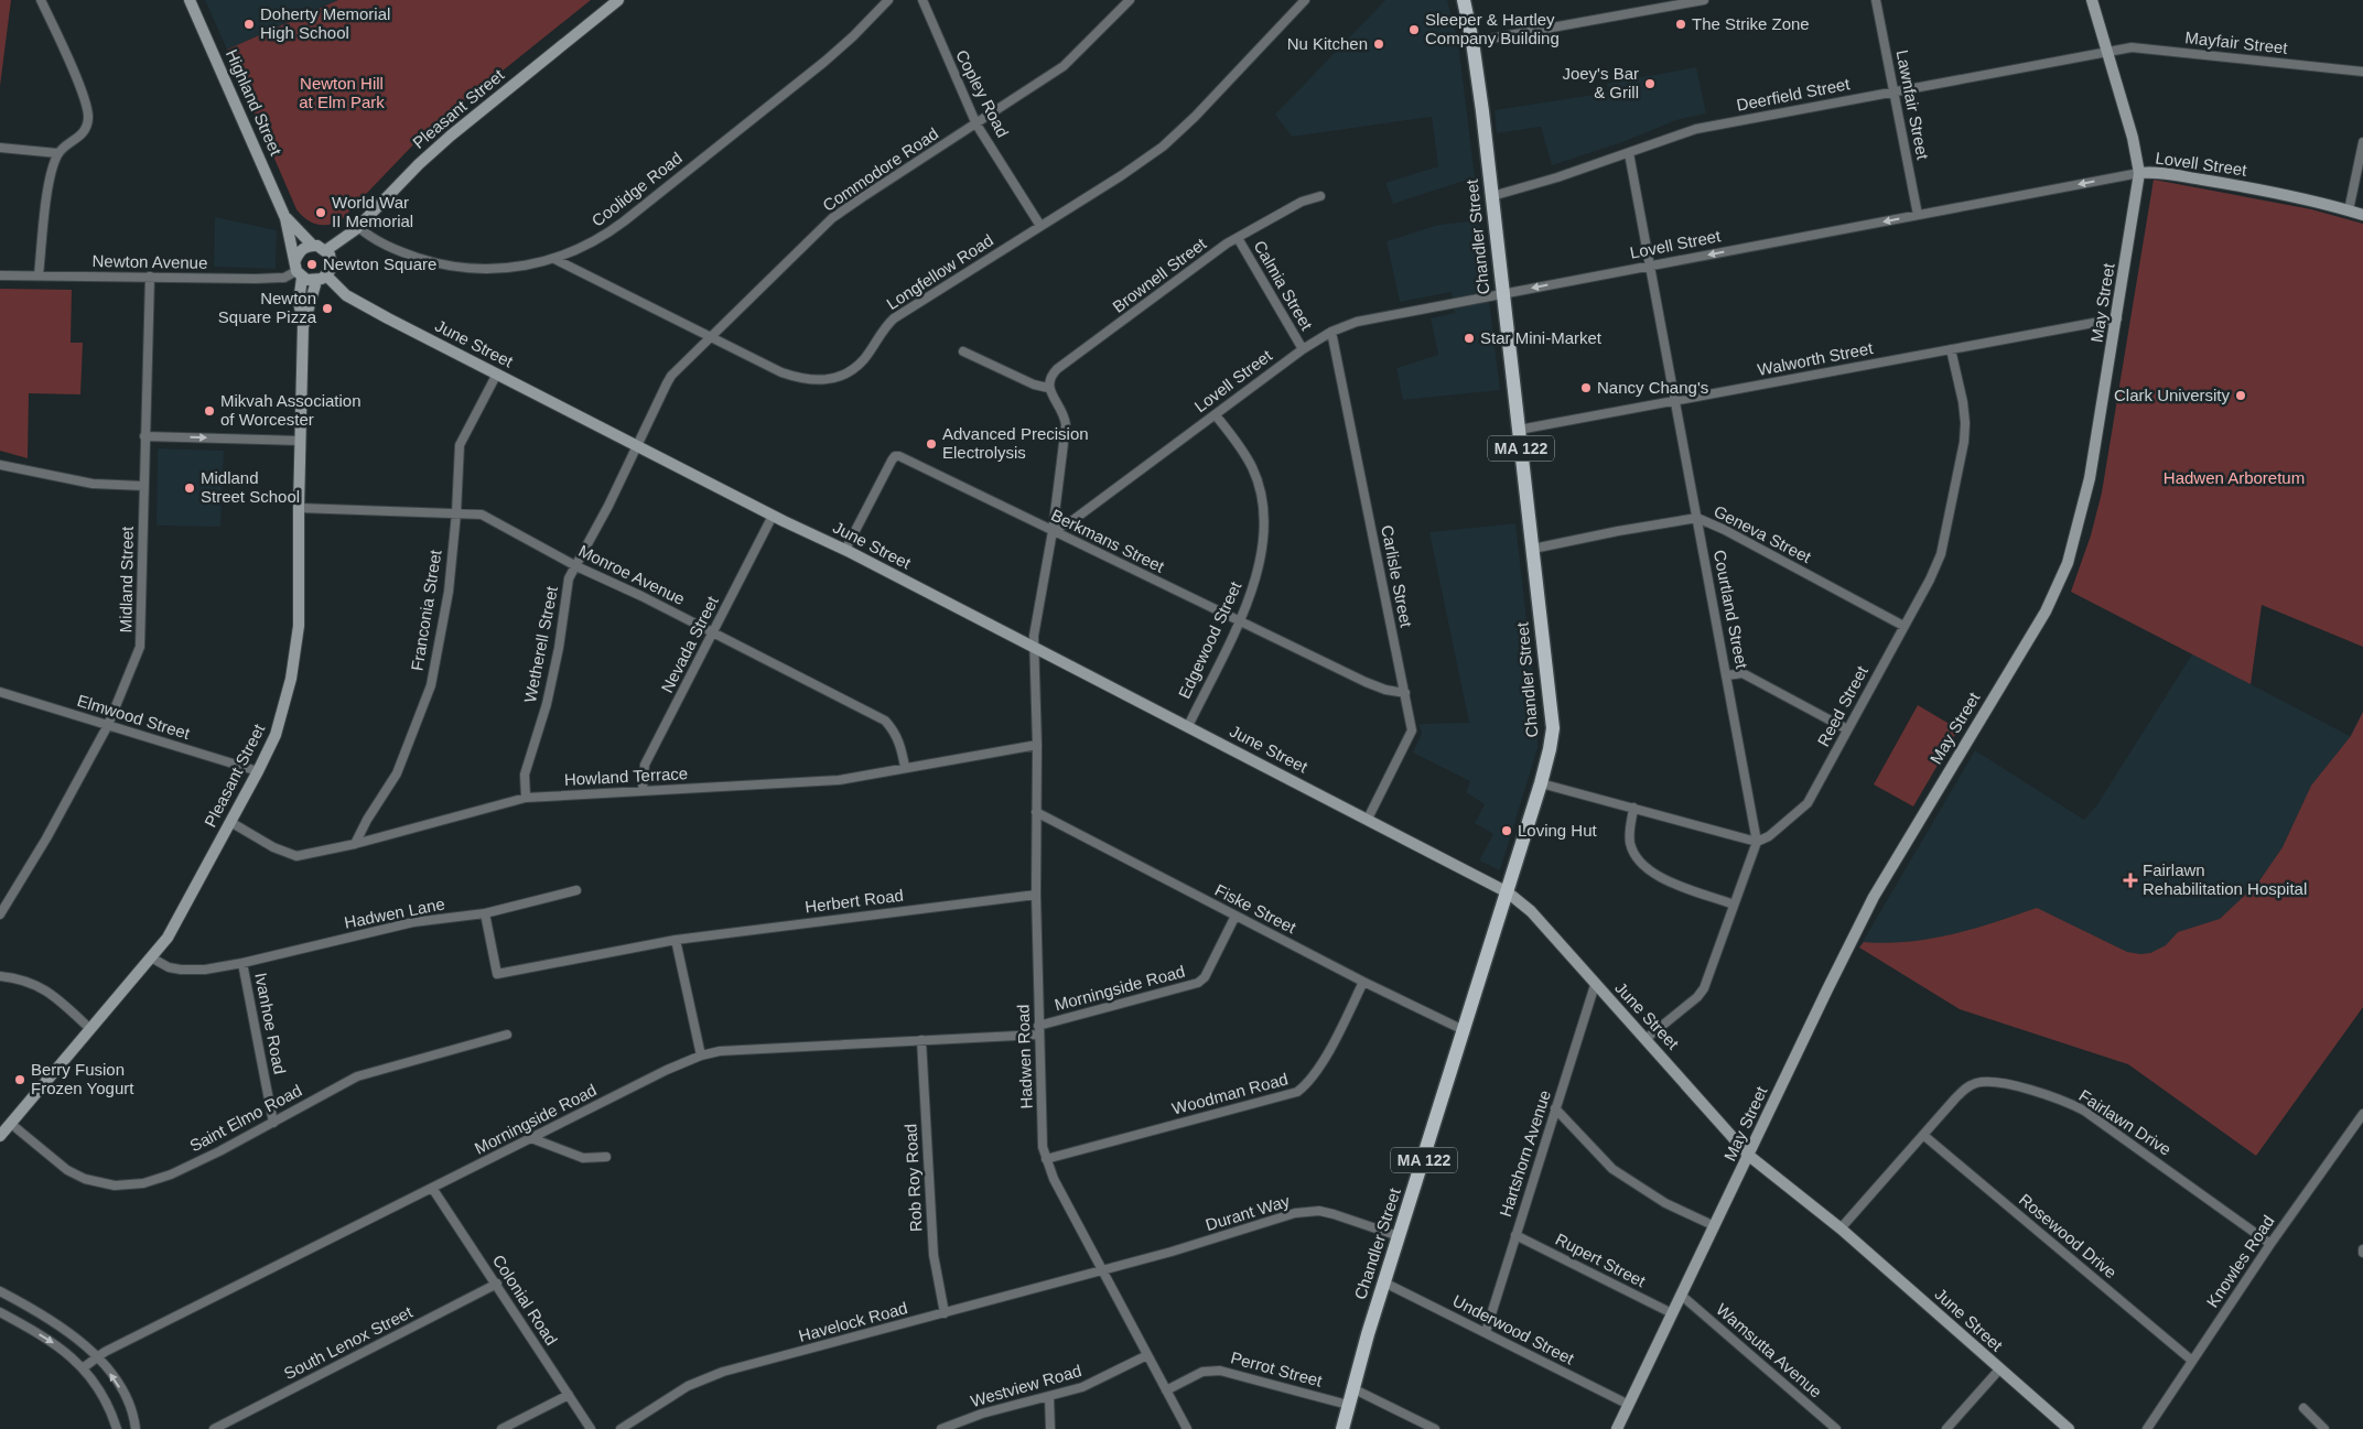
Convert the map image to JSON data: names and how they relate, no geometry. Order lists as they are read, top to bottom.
{
  "streets": {
    "main road": ["Chandler Street", "MA 122"],
    "street": [
      "Mayfair Street",
      "Copley Road",
      "Deerfield Street",
      "Highland Street",
      "Lawnfair Street",
      "Pleasant Street",
      "Lovell Street",
      "Commodore Road",
      "Coolidge Road",
      "Newton Avenue",
      "Longfellow Road",
      "Brownell Street",
      "Calmia Street",
      "May Street",
      "June Street",
      "Walworth Street",
      "Geneva Street",
      "Berkmans Street",
      "Monroe Avenue",
      "Carlisle Street",
      "Midland Street",
      "Courtland Street",
      "Franconia Street",
      "Edgewood Street",
      "Wetherell Street",
      "Nevada Street",
      "Reed Street",
      "Elmwood Street",
      "Howland Terrace",
      "Herbert Road",
      "Fiske Street",
      "Hadwen Lane",
      "Morningside Road",
      "Ivanhoe Road",
      "Hadwen Road",
      "Woodman Road",
      "Saint Elmo Road",
      "Fairlawn Drive",
      "Hartshorn Avenue",
      "Rob Roy Road",
      "Durant Way",
      "Rosewood Drive",
      "Rupert Street",
      "Knowles Road",
      "Colonial Road",
      "Havelock Road",
      "Underwood Street",
      "South Lenox Street",
      "Wamsutta Avenue",
      "Perrot Street",
      "Westview Road"
    ]
  },
  "crossings": [
    ["Mayfair Street", "Deerfield Street"],
    ["Mayfair Street", "May Street"],
    ["Copley Road", "Commodore Road"],
    ["Copley Road", "Longfellow Road"],
    ["Deerfield Street", "Lawnfair Street"],
    ["Deerfield Street", "Chandler Street"],
    ["Deerfield Street", "May Street"],
    ["Deerfield Street", "Courtland Street"],
    ["Highland Street", "Pleasant Street"],
    ["Highland Street", "Newton Avenue"],
    ["Highland Street", "June Street"],
    ["Lawnfair Street", "Lovell Street"],
    ["Pleasant Street", "Coolidge Road"],
    ["Pleasant Street", "Newton Avenue"],
    ["Pleasant Street", "June Street"],
    ["Pleasant Street", "Monroe Avenue"],
    ["Pleasant Street", "Elmwood Street"],
    ["Pleasant Street", "Howland Terrace"],
    ["Pleasant Street", "Hadwen Lane"],
    ["Pleasant Street", "Saint Elmo Road"],
    ["Lovell Street", "Chandler Street"],
    ["Lovell Street", "Calmia Street"],
    ["Lovell Street", "May Street"],
    ["Lovell Street", "Berkmans Street"],
    ["Lovell Street", "Carlisle Street"],
    ["Lovell Street", "Courtland Street"],
    ["Lovell Street", "Edgewood Street"],
    ["Commodore Road", "Longfellow Road"],
    ["Commodore Road", "June Street"],
    ["Commodore Road", "Wetherell Street"],
    ["Coolidge Road", "Longfellow Road"],
    ["Chandler Street", "June Street"],
    ["Chandler Street", "Walworth Street"],
    ["Chandler Street", "Geneva Street"],
    ["Chandler Street", "Fiske Street"],
    ["Chandler Street", "Durant Way"],
    ["Chandler Street", "Underwood Street"],
    ["Chandler Street", "Perrot Street"],
    ["Newton Avenue", "June Street"],
    ["Newton Avenue", "Midland Street"],
    ["Brownell Street", "Calmia Street"],
    ["May Street", "June Street"],
    ["May Street", "Walworth Street"],
    ["May Street", "Rupert Street"],
    ["May Street", "Underwood Street"],
    ["May Street", "Wamsutta Avenue"],
    ["June Street", "Berkmans Street"],
    ["June Street", "Carlisle Street"],
    ["June Street", "Franconia Street"],
    ["June Street", "Edgewood Street"],
    ["June Street", "Wetherell Street"],
    ["June Street", "Nevada Street"],
    ["June Street", "Hadwen Road"],
    ["June Street", "Fairlawn Drive"],
    ["June Street", "Hartshorn Avenue"],
    ["Walworth Street", "Courtland Street"],
    ["Walworth Street", "Reed Street"],
    ["Geneva Street", "Courtland Street"],
    ["Geneva Street", "Reed Street"],
    ["Berkmans Street", "Carlisle Street"],
    ["Berkmans Street", "Edgewood Street"],
    ["Monroe Avenue", "Franconia Street"],
    ["Monroe Avenue", "Wetherell Street"],
    ["Monroe Avenue", "Nevada Street"],
    ["Monroe Avenue", "Howland Terrace"],
    ["Midland Street", "Elmwood Street"],
    ["Courtland Street", "Reed Street"],
    ["Franconia Street", "Howland Terrace"],
    ["Wetherell Street", "Howland Terrace"],
    ["Nevada Street", "Howland Terrace"],
    ["Howland Terrace", "Hadwen Road"],
    ["Herbert Road", "Hadwen Road"],
    ["Fiske Street", "Morningside Road"],
    ["Fiske Street", "Hadwen Road"],
    ["Fiske Street", "Woodman Road"],
    ["Hadwen Lane", "Ivanhoe Road"],
    ["Morningside Road", "Hadwen Road"],
    ["Morningside Road", "Rob Roy Road"],
    ["Morningside Road", "Colonial Road"],
    ["Ivanhoe Road", "Saint Elmo Road"],
    ["Hadwen Road", "Woodman Road"],
    ["Hadwen Road", "Durant Way"],
    ["Hadwen Road", "Havelock Road"],
    ["Hadwen Road", "Perrot Street"],
    ["Hadwen Road", "Westview Road"],
    ["Fairlawn Drive", "Rosewood Drive"],
    ["Fairlawn Drive", "Knowles Road"],
    ["Hartshorn Avenue", "Rupert Street"],
    ["Hartshorn Avenue", "Underwood Street"],
    ["Rob Roy Road", "Havelock Road"],
    ["Durant Way", "Havelock Road"],
    ["Rosewood Drive", "Knowles Road"],
    ["Colonial Road", "South Lenox Street"]
  ],
  "one_way": ["Lovell Street"],
  "parks": ["Newton Hill at Elm Park", "Hadwen Arboretum"],
  "places": {
    "other": [
      "Doherty Memorial High School",
      "The Strike Zone",
      "Sleeper & Hartley Company Building",
      "Nu Kitchen",
      "Joey's Bar & Grill",
      "World War II Memorial",
      "Newton Square",
      "Newton Square Pizza",
      "Star Mini-Market",
      "Nancy Chang's",
      "Clark University",
      "Mikvah Association of Worcester",
      "Advanced Precision Electrolysis",
      "Midland Street School",
      "Loving Hut",
      "Berry Fusion Frozen Yogurt"
    ],
    "health": ["Fairlawn Rehabilitation Hospital"]
  }
}
